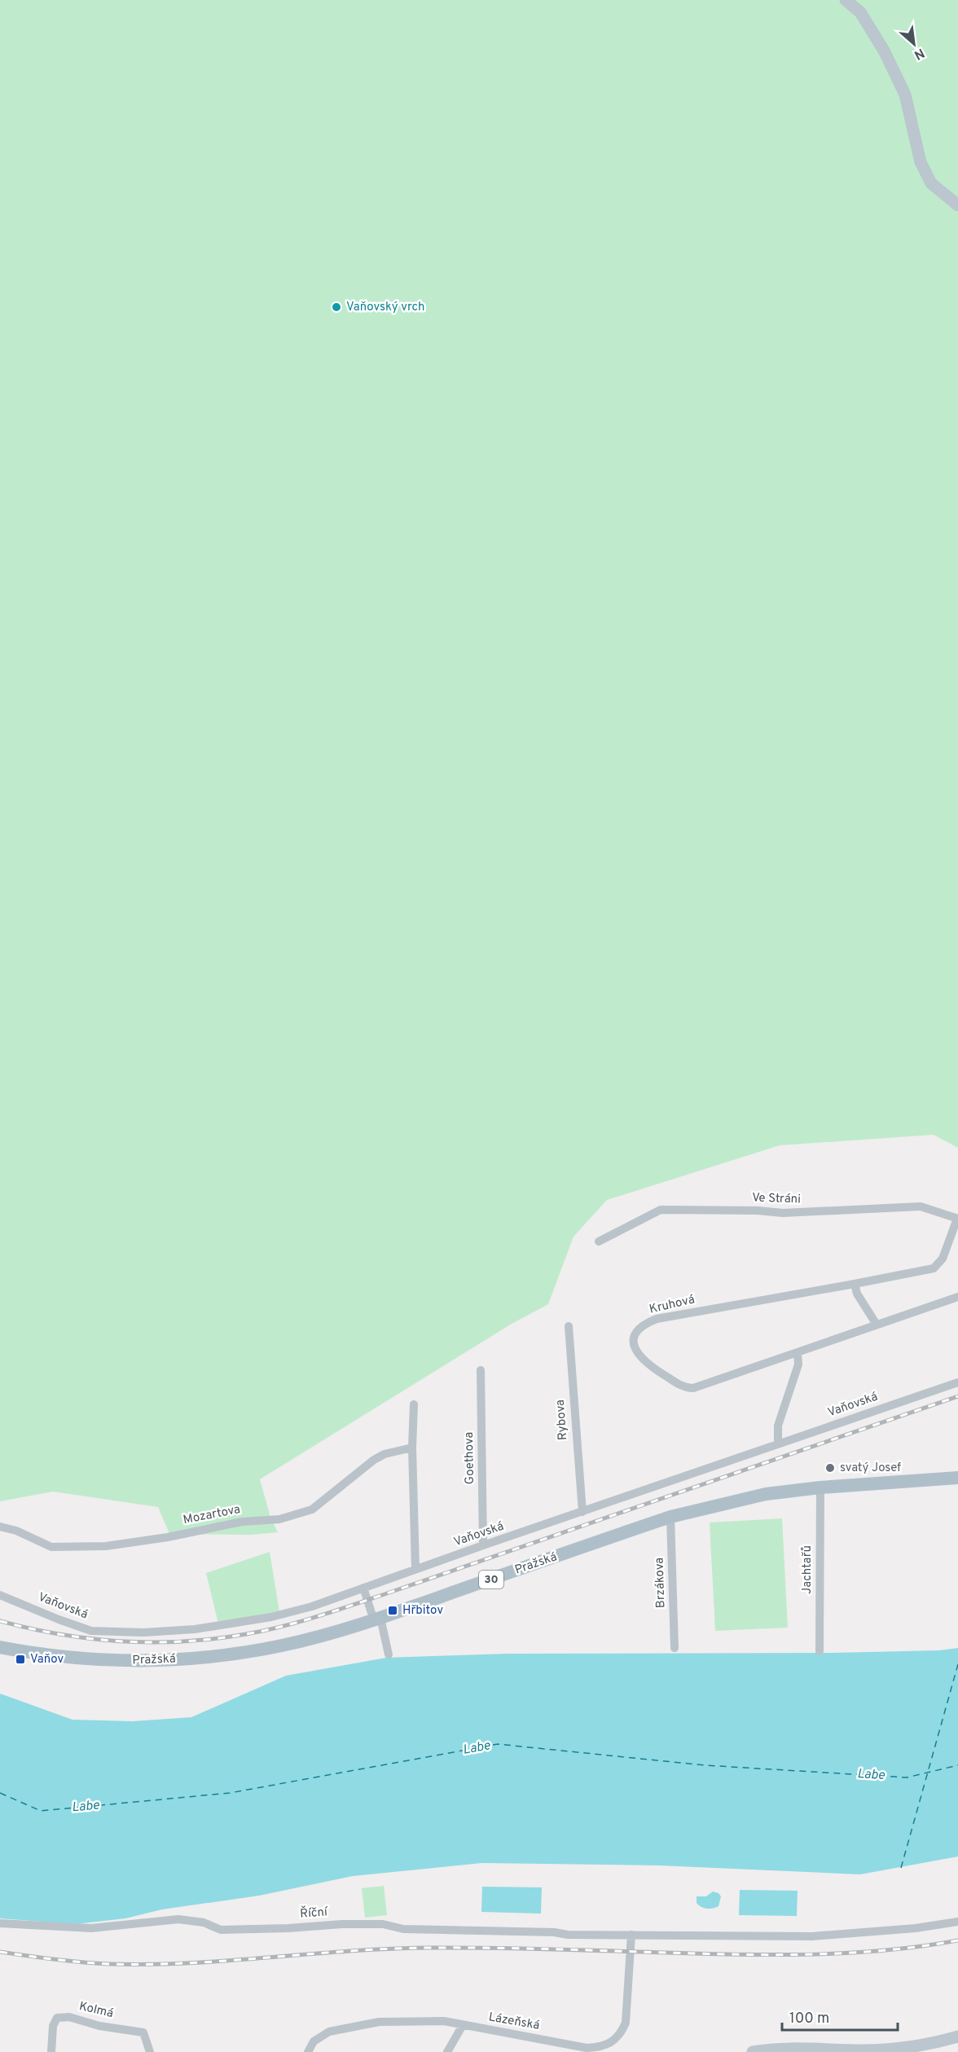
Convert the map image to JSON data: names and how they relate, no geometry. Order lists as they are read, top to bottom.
{
  "streets": {
    "main road": ["Pražská", "30"],
    "street": [
      "Ve Stráni",
      "Kruhová",
      "Vaňovská",
      "Rybova",
      "Goethova",
      "Mozartova",
      "Jachtařů",
      "Brzákova",
      "Říční",
      "Kolmá",
      "Lázeňská"
    ]
  },
  "crossings": [
    ["Ve Stráni", "Kruhová"],
    ["Vaňovská", "Rybova"],
    ["Vaňovská", "Goethova"],
    ["Pražská", "Jachtařů"],
    ["Pražská", "Brzákova"],
    ["Říční", "Lázeňská"]
  ],
  "water": ["Labe"],
  "places": {
    "other": ["Vaňovský vrch", "svatý Josef"],
    "transit": ["Hřbitov", "Vaňov"]
  },
  "scale_bar": "100 m",
  "north": "bottom right"
}
